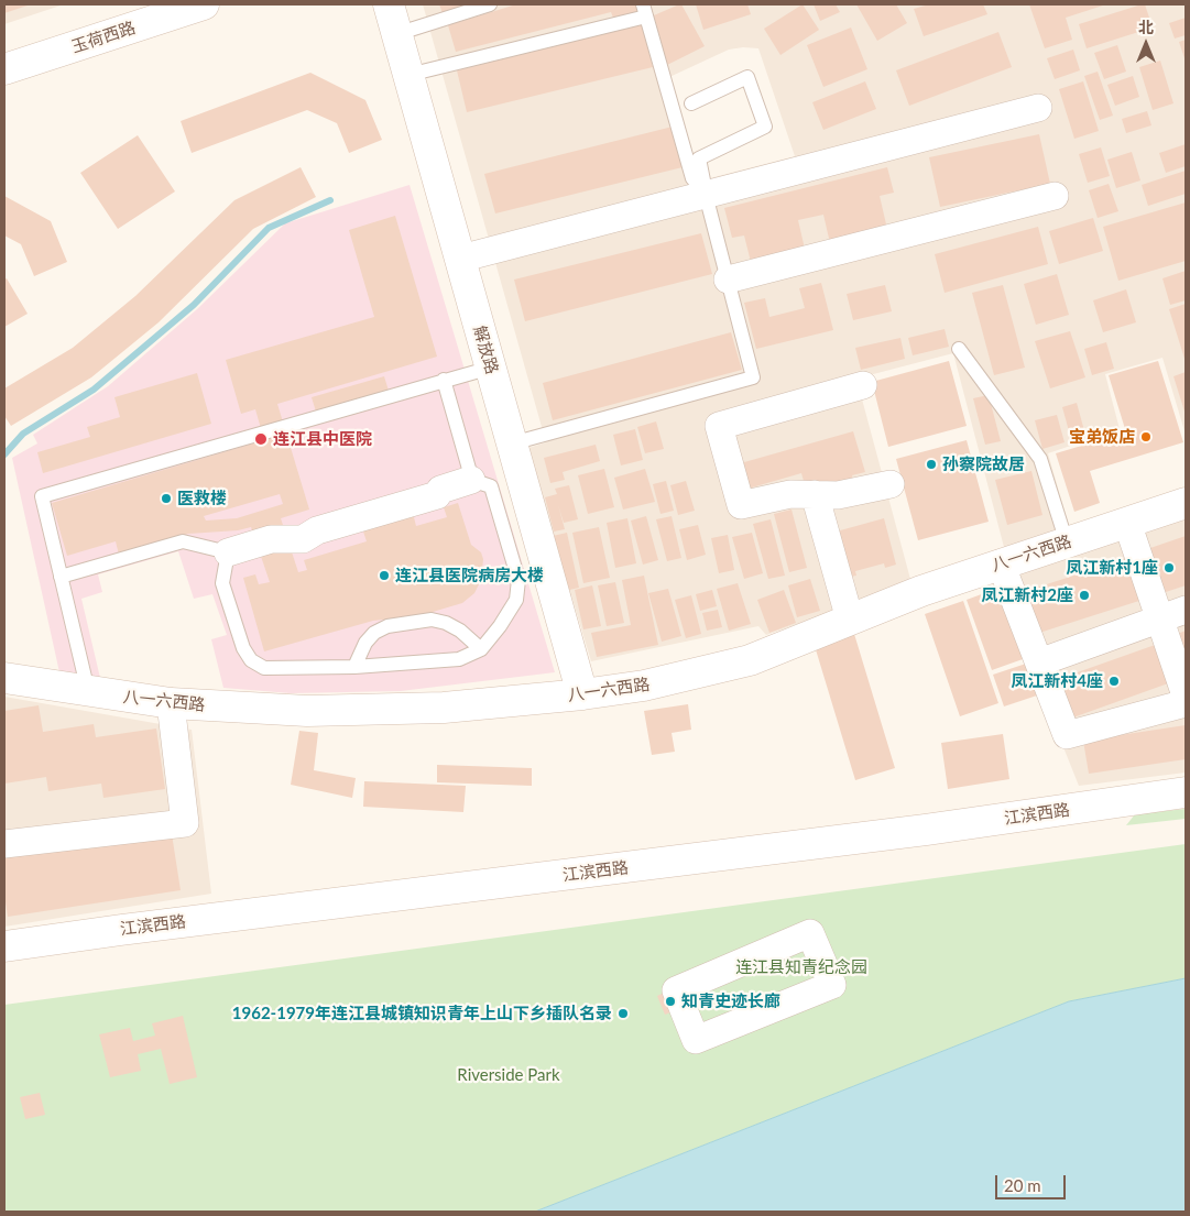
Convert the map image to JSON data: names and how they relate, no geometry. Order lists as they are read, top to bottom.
{
  "streets": {
    "street": [
      "玉荷西路",
      "解放路",
      "八一六西路",
      "江滨西路"
    ]
  },
  "crossings": [
    ["解放路", "八一六西路"]
  ],
  "parks": ["连江县知青纪念园", "Riverside Park"],
  "places": [
    "宝弟饭店",
    "连江县中医院",
    "孙察院故居",
    "医救楼",
    "凤江新村1座",
    "连江县医院病房大楼",
    "凤江新村2座",
    "凤江新村4座",
    "知青史迹长廊",
    "1962-1979年连江县城镇知识青年上山下乡插队名录"
  ],
  "scale_bar": "20 m",
  "north": "top"
}
